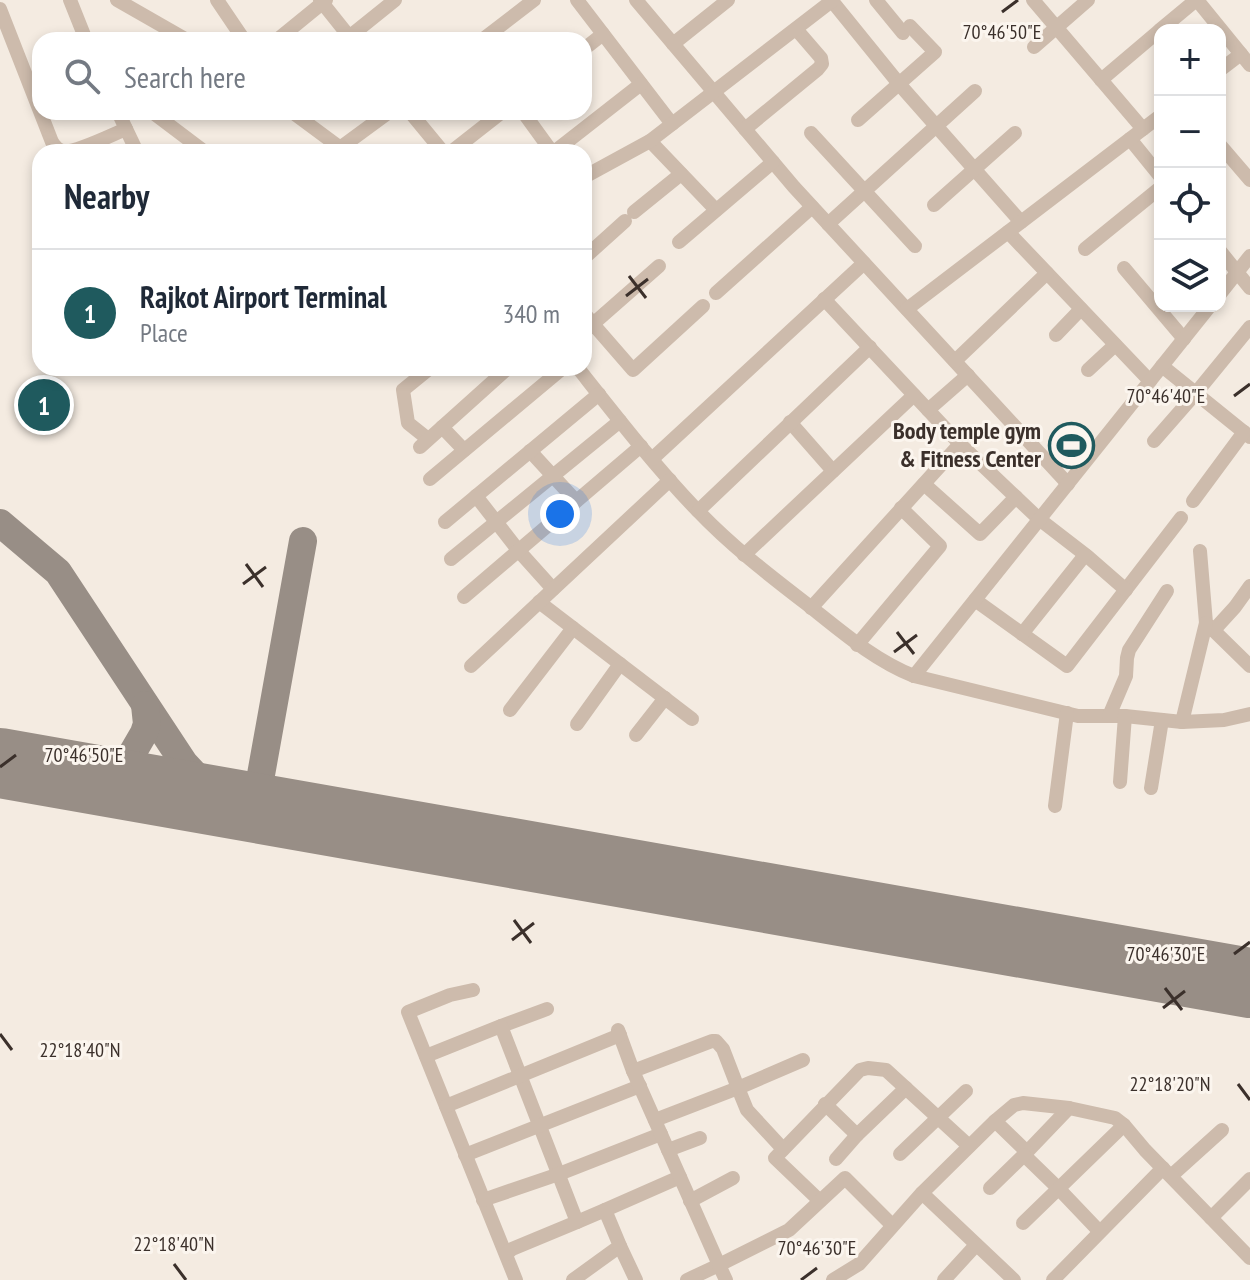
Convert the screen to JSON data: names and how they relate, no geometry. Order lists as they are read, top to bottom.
{
  "places": {
    "sports": ["Body temple gym & Fitness Center"]
  },
  "page": {
    "map_buttons": ["+", "−"],
    "search": "Search here",
    "heading": "Nearby",
    "list": [
      {
        "mark": "1",
        "name": "Rajkot Airport Terminal",
        "note": "Place",
        "value": "340 m"
      }
    ],
    "pins": "1"
  },
  "coordinates": [
    "70°46'50\"E",
    "70°46'40\"E",
    "70°46'30\"E",
    "22°18'40\"N",
    "22°18'20\"N"
  ]
}
